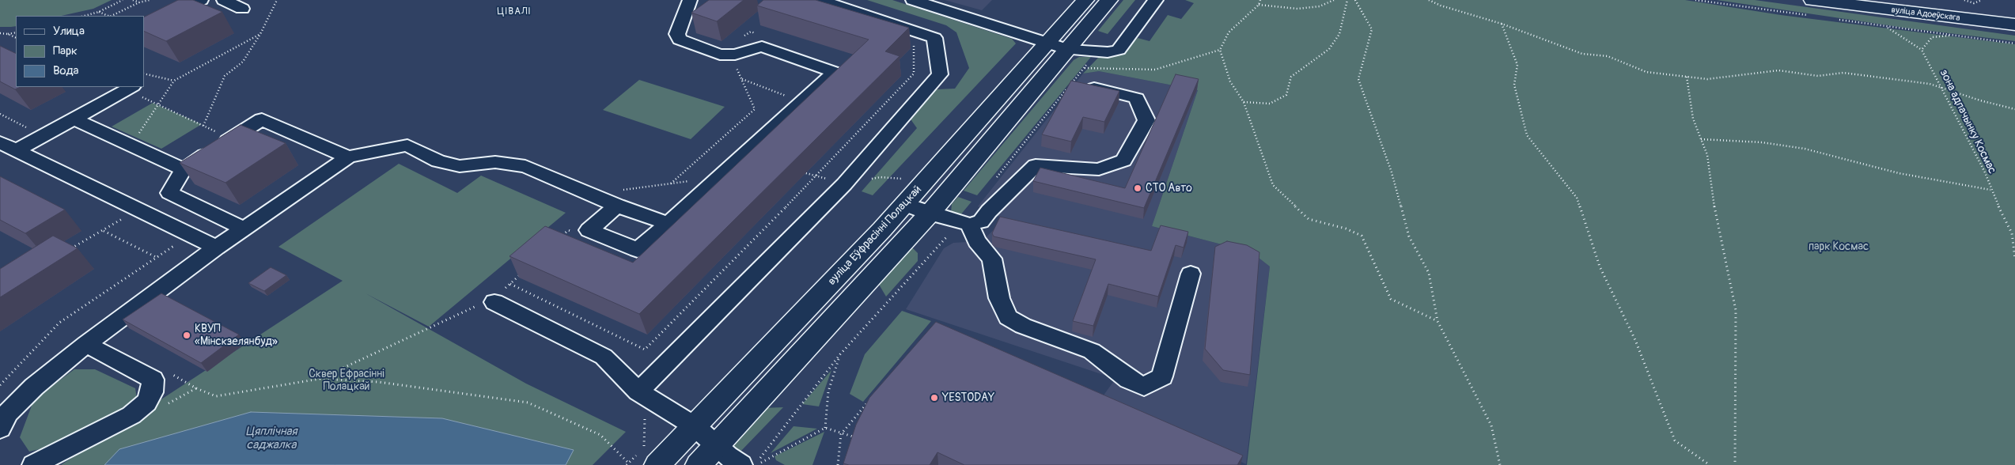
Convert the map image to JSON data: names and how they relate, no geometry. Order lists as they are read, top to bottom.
{
  "streets": {
    "main road": ["вуліца Адоеўскага", "вуліца Еўфрасінні Полацкай"],
    "path": ["зона адпачынку Космас"]
  },
  "districts": ["ЦІВАЛІ"],
  "water": ["Цяплічная саджалка"],
  "parks": ["парк Космас", "Сквер Ефрасінні Полацкай"],
  "places": ["СТО Авто", "КВУП «Мінскзелянбуд»", "YESTODAY"],
  "legend": ["Улица", "Парк", "Вода"]
}
